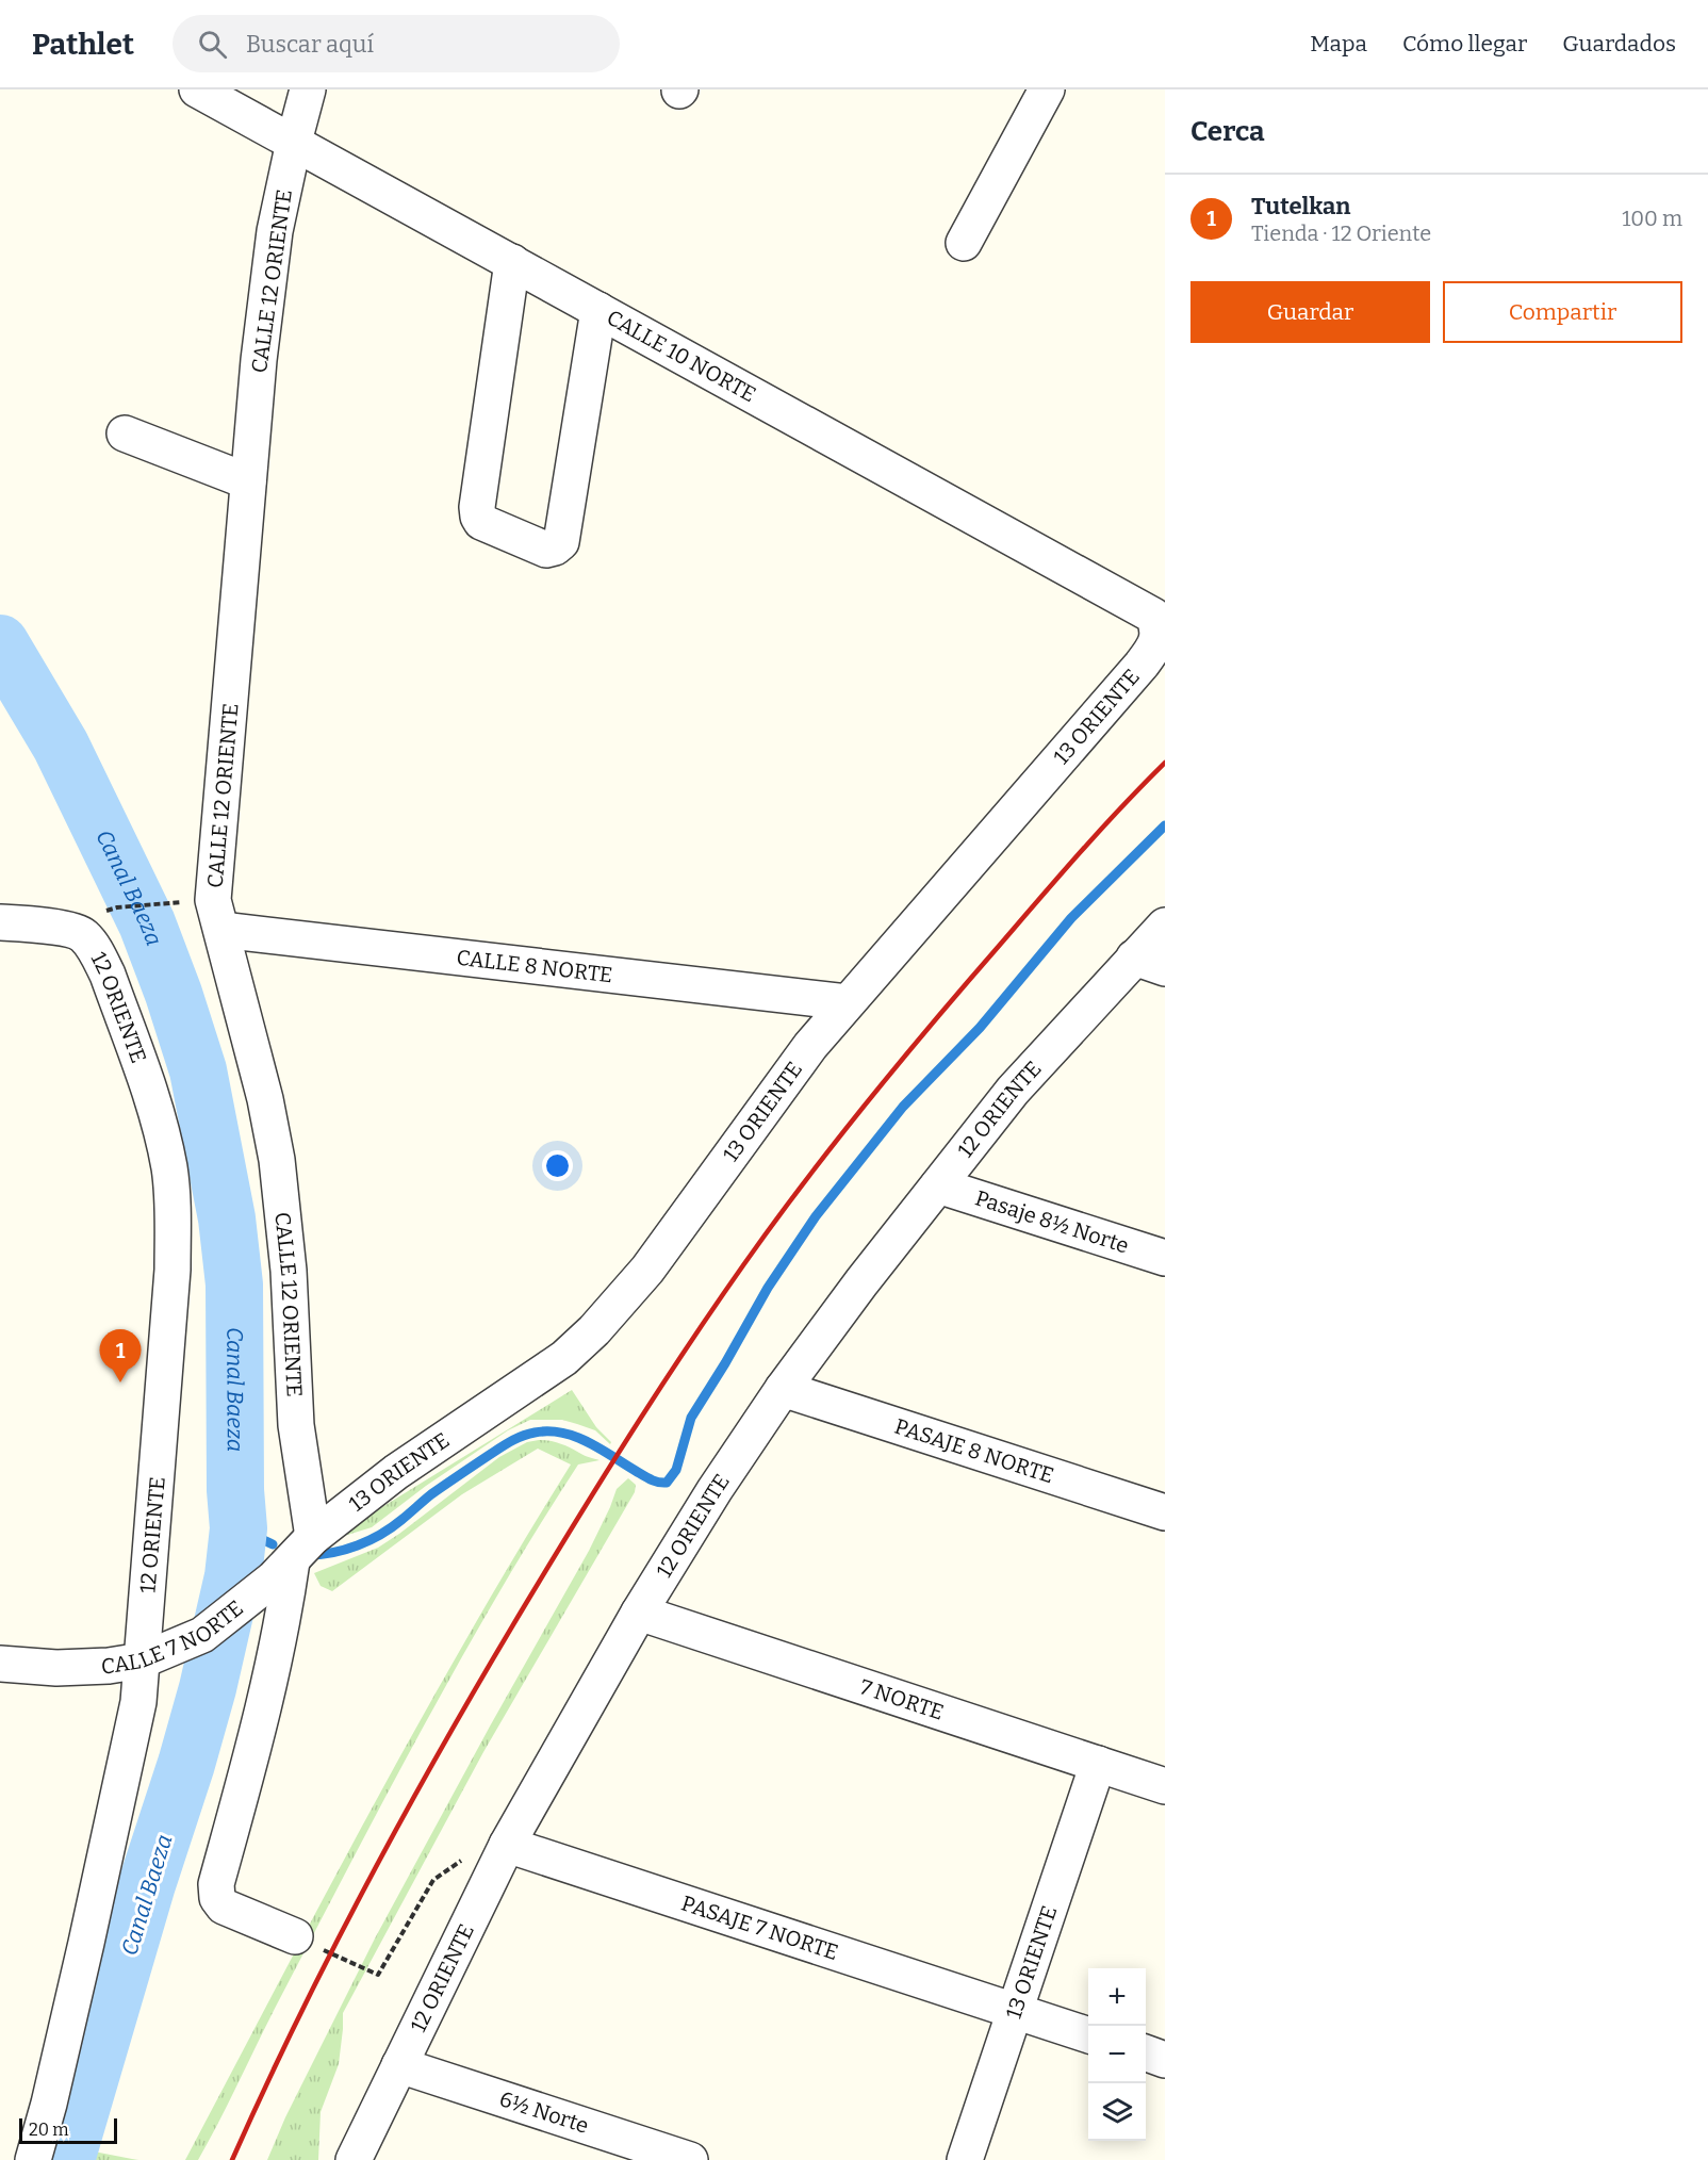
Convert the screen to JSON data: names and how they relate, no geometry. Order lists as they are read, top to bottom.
{
  "streets": {
    "street": [
      "CALLE 12 ORIENTE",
      "CALLE 10 NORTE",
      "13 ORIENTE",
      "CALLE 8 NORTE",
      "12 ORIENTE",
      "Pasaje 8½ Norte",
      "PASAJE 8 NORTE",
      "CALLE 7 NORTE",
      "7 NORTE",
      "PASAJE 7 NORTE",
      "6½ Norte"
    ]
  },
  "crossings": [
    ["CALLE 12 ORIENTE", "CALLE 10 NORTE"],
    ["CALLE 12 ORIENTE", "13 ORIENTE"],
    ["CALLE 12 ORIENTE", "CALLE 8 NORTE"],
    ["CALLE 12 ORIENTE", "CALLE 7 NORTE"],
    ["CALLE 10 NORTE", "13 ORIENTE"],
    ["13 ORIENTE", "CALLE 8 NORTE"],
    ["13 ORIENTE", "CALLE 7 NORTE"],
    ["13 ORIENTE", "7 NORTE"],
    ["13 ORIENTE", "PASAJE 7 NORTE"],
    ["12 ORIENTE", "Pasaje 8½ Norte"],
    ["12 ORIENTE", "PASAJE 8 NORTE"],
    ["12 ORIENTE", "CALLE 7 NORTE"],
    ["12 ORIENTE", "7 NORTE"],
    ["12 ORIENTE", "PASAJE 7 NORTE"],
    ["12 ORIENTE", "6½ Norte"]
  ],
  "water": ["Canal Baeza"],
  "scale_bar": "20 m",
  "page": {
    "header": "Pathlet",
    "search": "Buscar aquí",
    "nav": ["Mapa", "Cómo llegar", "Guardados"],
    "heading": "Cerca",
    "list": [
      {
        "mark": "1",
        "name": "Tutelkan",
        "note": "Tienda · 12 Oriente",
        "value": "100 m"
      }
    ],
    "buttons": ["Guardar", "Compartir"],
    "pins": "1",
    "map_buttons": ["+", "−"],
    "scale": "20 m"
  }
}
